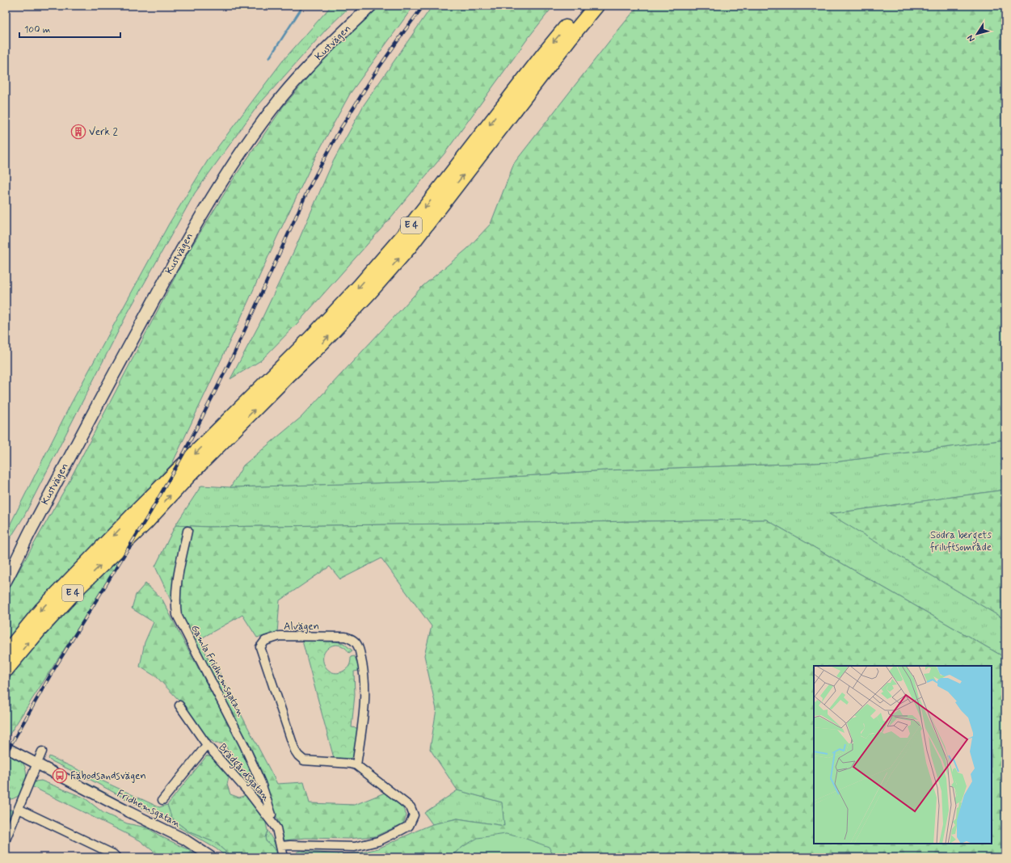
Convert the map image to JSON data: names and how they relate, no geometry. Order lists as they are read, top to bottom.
{
  "streets": {
    "highway": ["E 4"],
    "main road": ["Kustvägen"],
    "street": [
      "Alvägen",
      "Gamla Fridhemsgatan",
      "Brädgårdsgatan",
      "Fridhemsgatan"
    ]
  },
  "crossings": [
    ["Alvägen", "Brädgårdsgatan"]
  ],
  "parks": ["Södra bergets friluftsområde"],
  "places": {
    "building": ["Verk 2"],
    "bus stop": ["Fäbodsandsvägen"]
  },
  "scale_bar": "100 m",
  "north": "bottom left"
}
